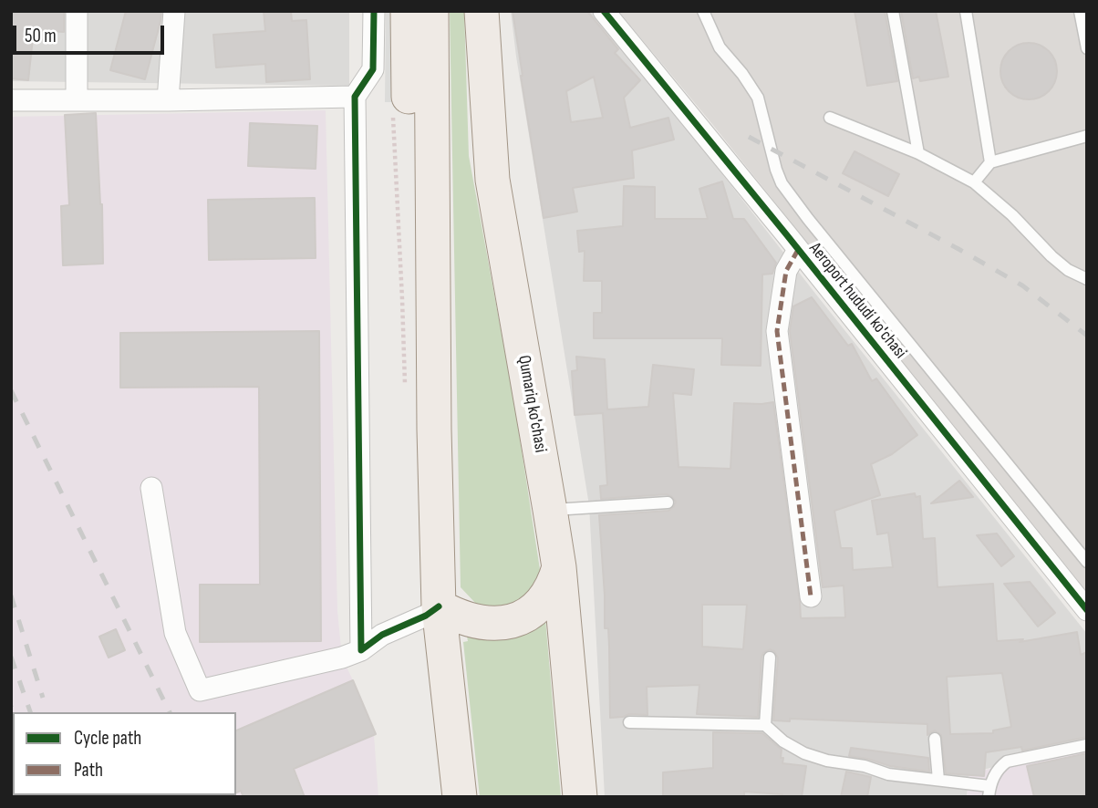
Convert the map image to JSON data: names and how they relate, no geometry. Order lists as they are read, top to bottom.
{
  "streets": {
    "main road": ["Qumariq ko'chasi"],
    "street": ["Aeroport hududi ko'chasi"]
  },
  "legend": ["Cycle path", "Path"],
  "scale_bar": "50 m"
}
